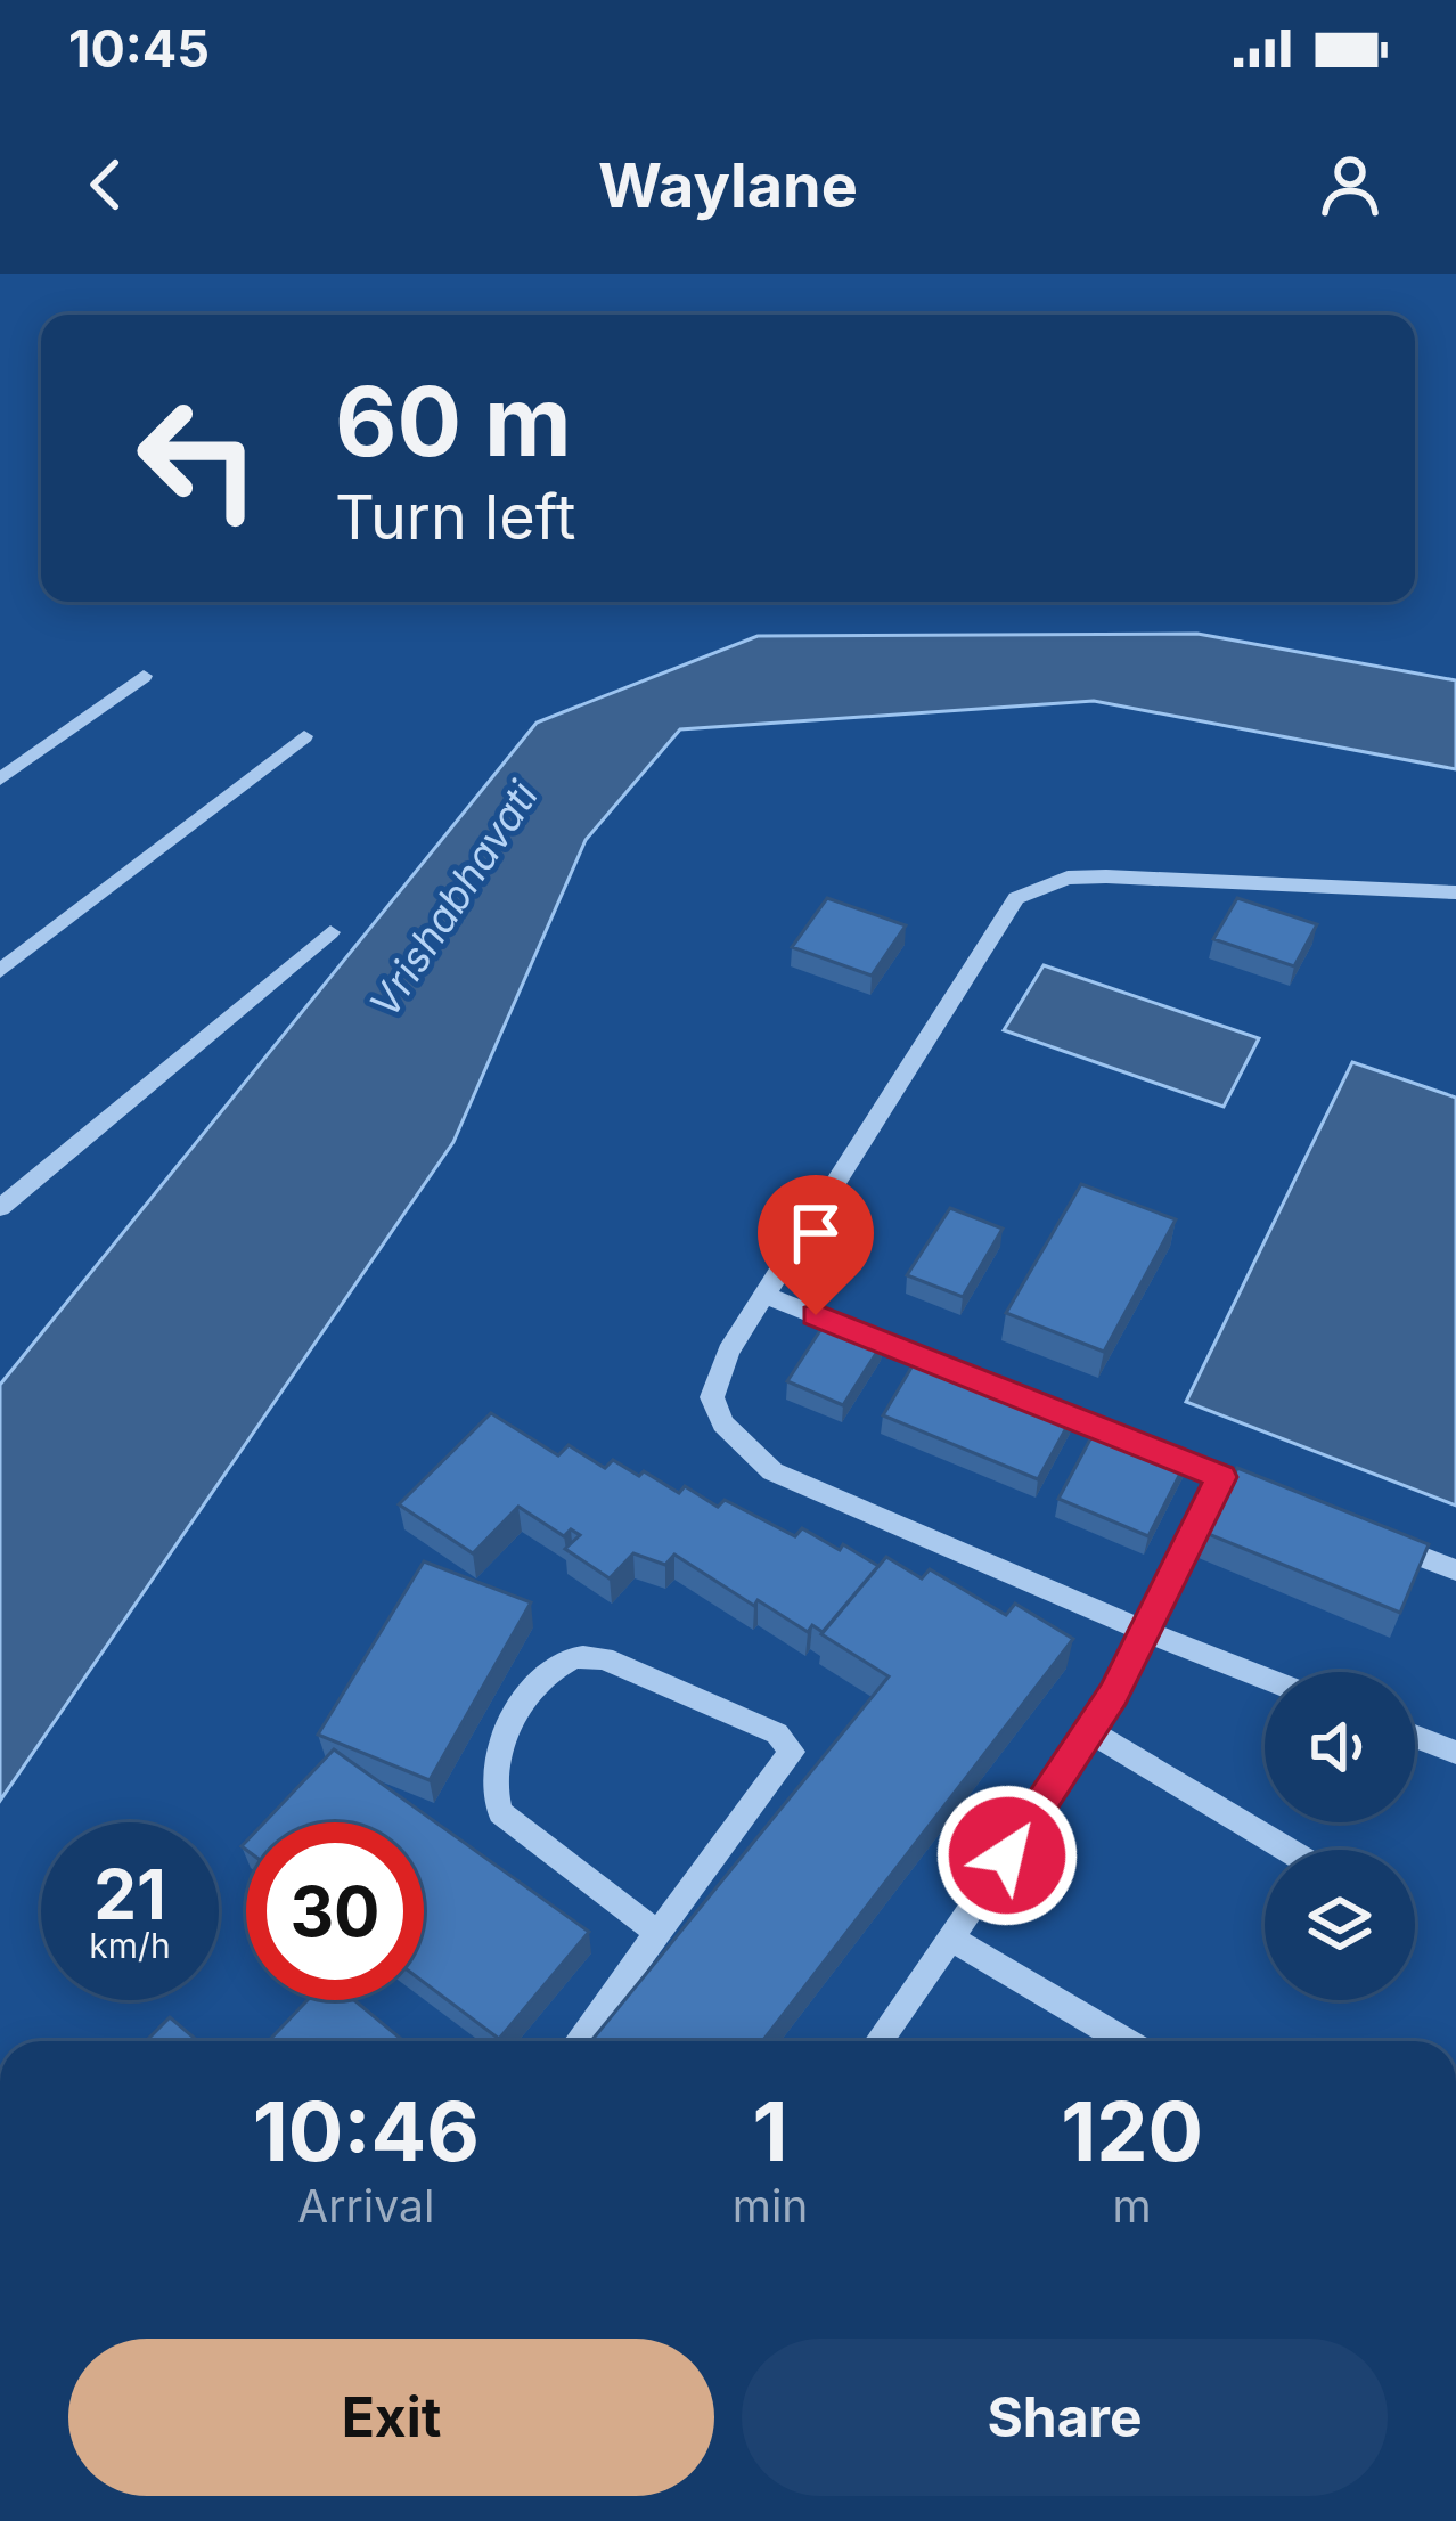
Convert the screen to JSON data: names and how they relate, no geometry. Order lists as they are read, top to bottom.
{
  "water": ["Vrishabhavati"],
  "page": {
    "status": "10:45",
    "header": "Waylane",
    "turn": ["60 m", "Turn left"],
    "speed": "21 km/h",
    "limit": "30",
    "eta": [
      "10:46",
      "Arrival",
      "1",
      "min",
      "120",
      "m"
    ],
    "buttons": ["Exit", "Share"]
  }
}
